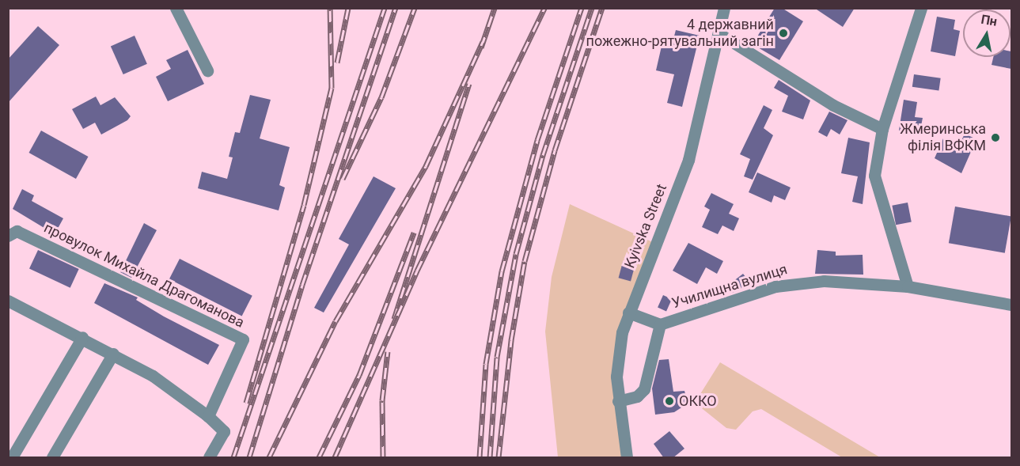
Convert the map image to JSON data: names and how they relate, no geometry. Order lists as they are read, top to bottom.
{
  "streets": {
    "street": ["Kyivska Street", "провулок Михайла Драгоманова", "Училищна вулиця"]
  },
  "crossings": [
    ["Kyivska Street", "Училищна вулиця"]
  ],
  "places": ["4 державний пожежно-рятувальний загін", "Жмеринська філія ВФКМ", "ОККО"],
  "north": "top"
}
